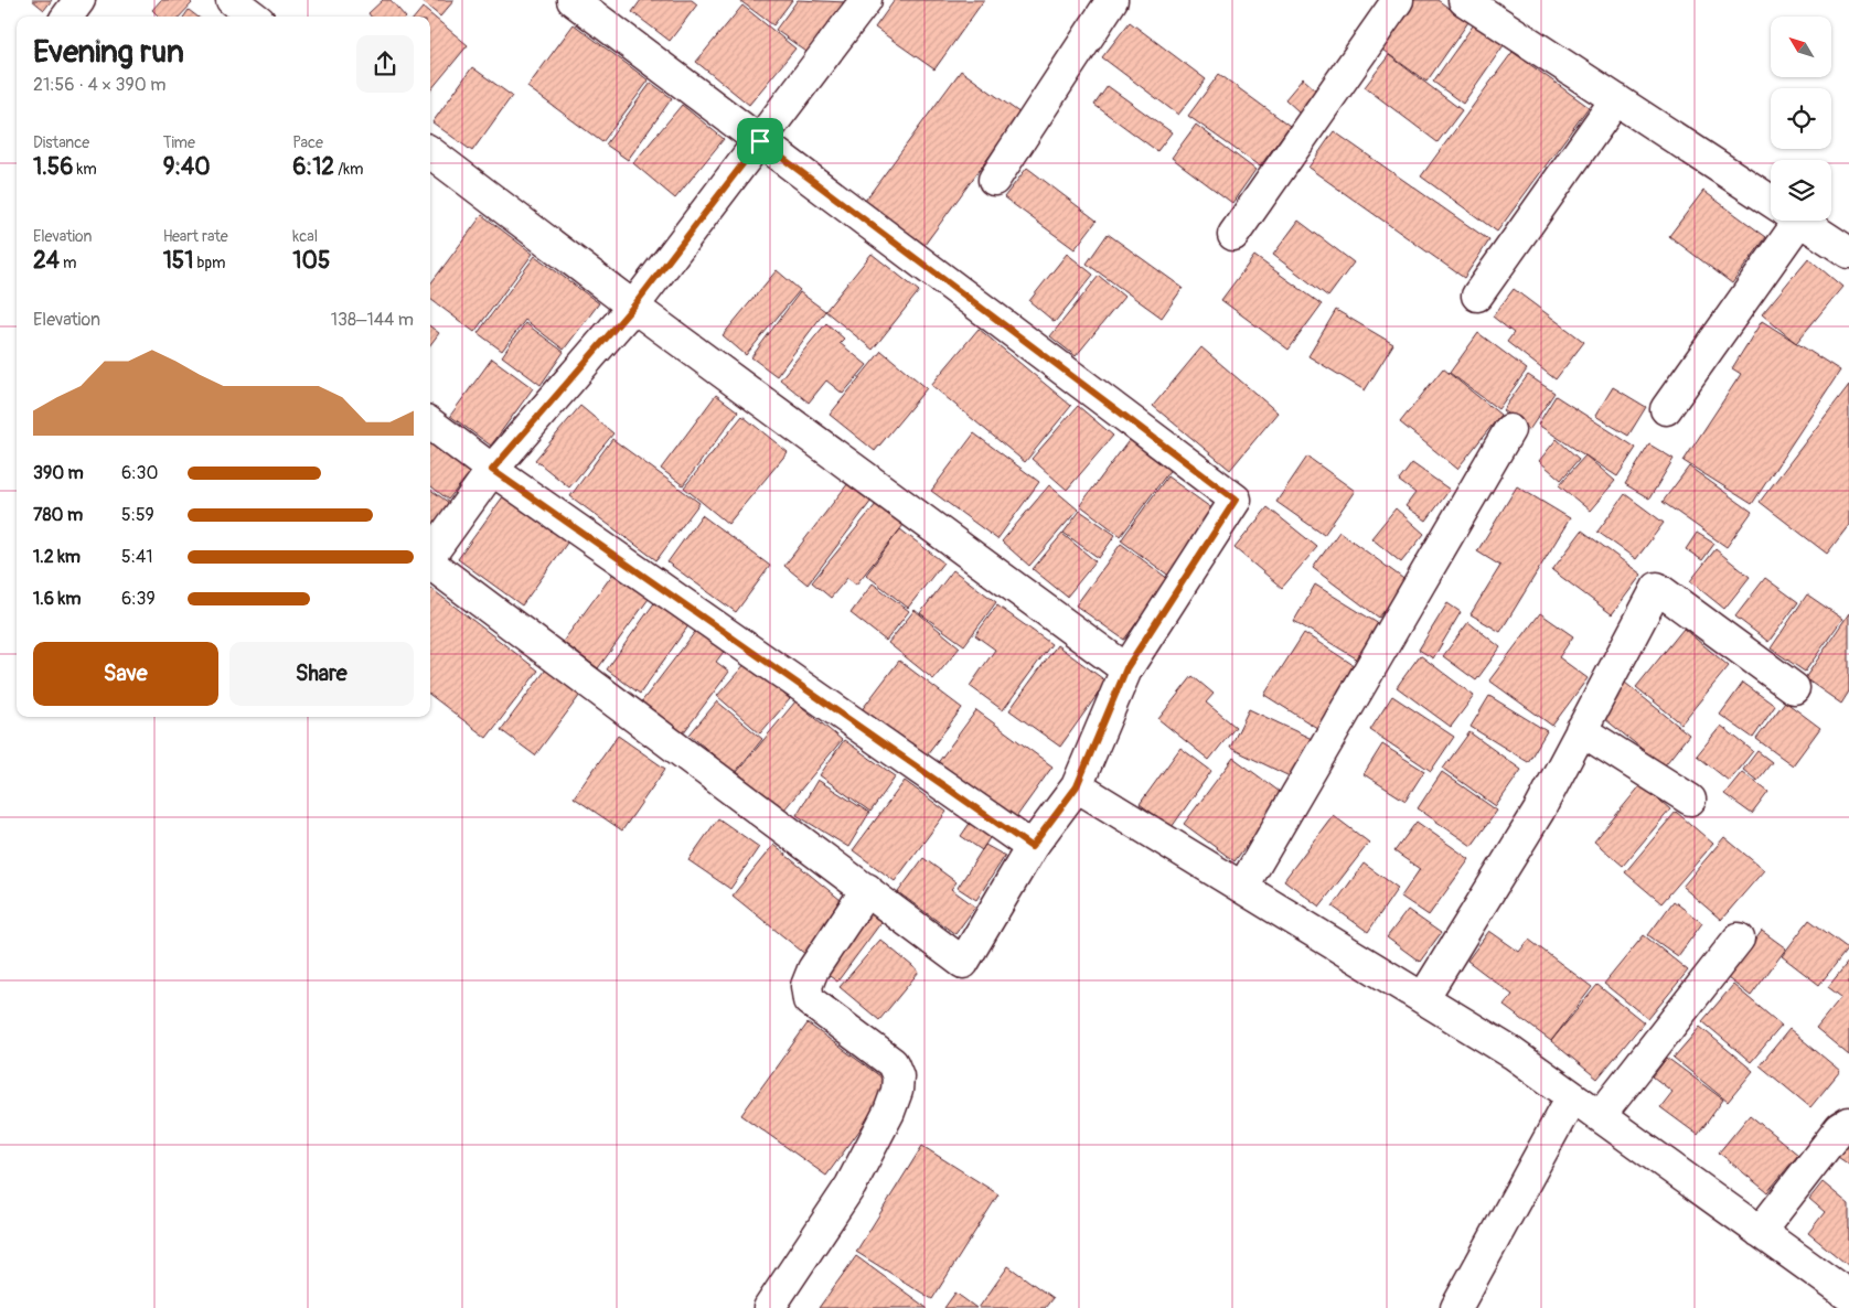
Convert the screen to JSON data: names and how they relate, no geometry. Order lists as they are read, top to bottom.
{
  "north": "top left",
  "page": {
    "heading": ["Evening run", "21:56 · 4 × 390 m"],
    "stats": [
      ["Distance", "1.56 km"],
      ["Time", "9:40"],
      ["Pace", "6:12 /km"],
      ["Elevation", "24 m"],
      ["Heart rate", "151 bpm"],
      ["kcal", "105"]
    ],
    "chart": ["Elevation", "138–144 m"],
    "list": [
      {
        "name": "390 m",
        "note": "6:30"
      },
      {
        "name": "780 m",
        "note": "5:59"
      },
      {
        "name": "1.2 km",
        "note": "5:41"
      },
      {
        "name": "1.6 km",
        "note": "6:39"
      }
    ],
    "buttons": ["Save", "Share"]
  }
}
